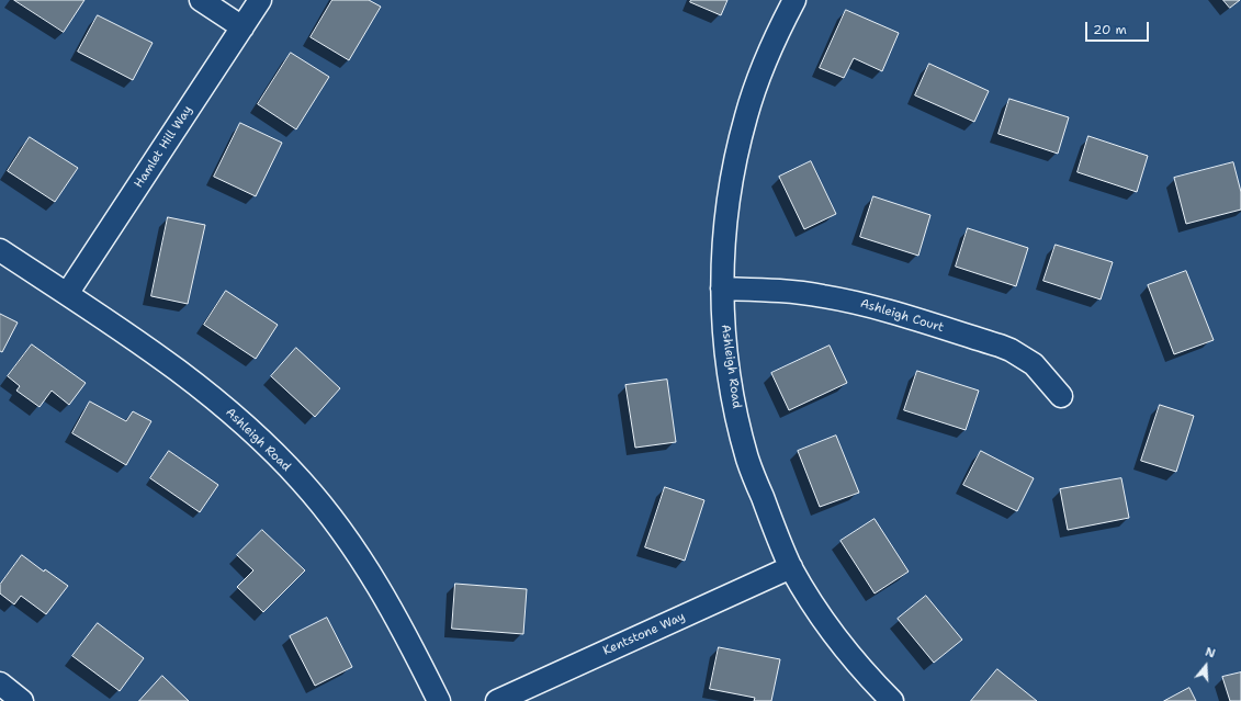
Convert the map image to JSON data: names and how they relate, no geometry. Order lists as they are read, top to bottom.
{
  "streets": {
    "street": [
      "Hamlet Hill Way",
      "Ashleigh Court",
      "Ashleigh Road",
      "Kentstone Way"
    ]
  },
  "crossings": [
    ["Hamlet Hill Way", "Ashleigh Road"],
    ["Ashleigh Court", "Ashleigh Road"],
    ["Ashleigh Road", "Kentstone Way"]
  ],
  "scale_bar": "20 m",
  "north": "top"
}
